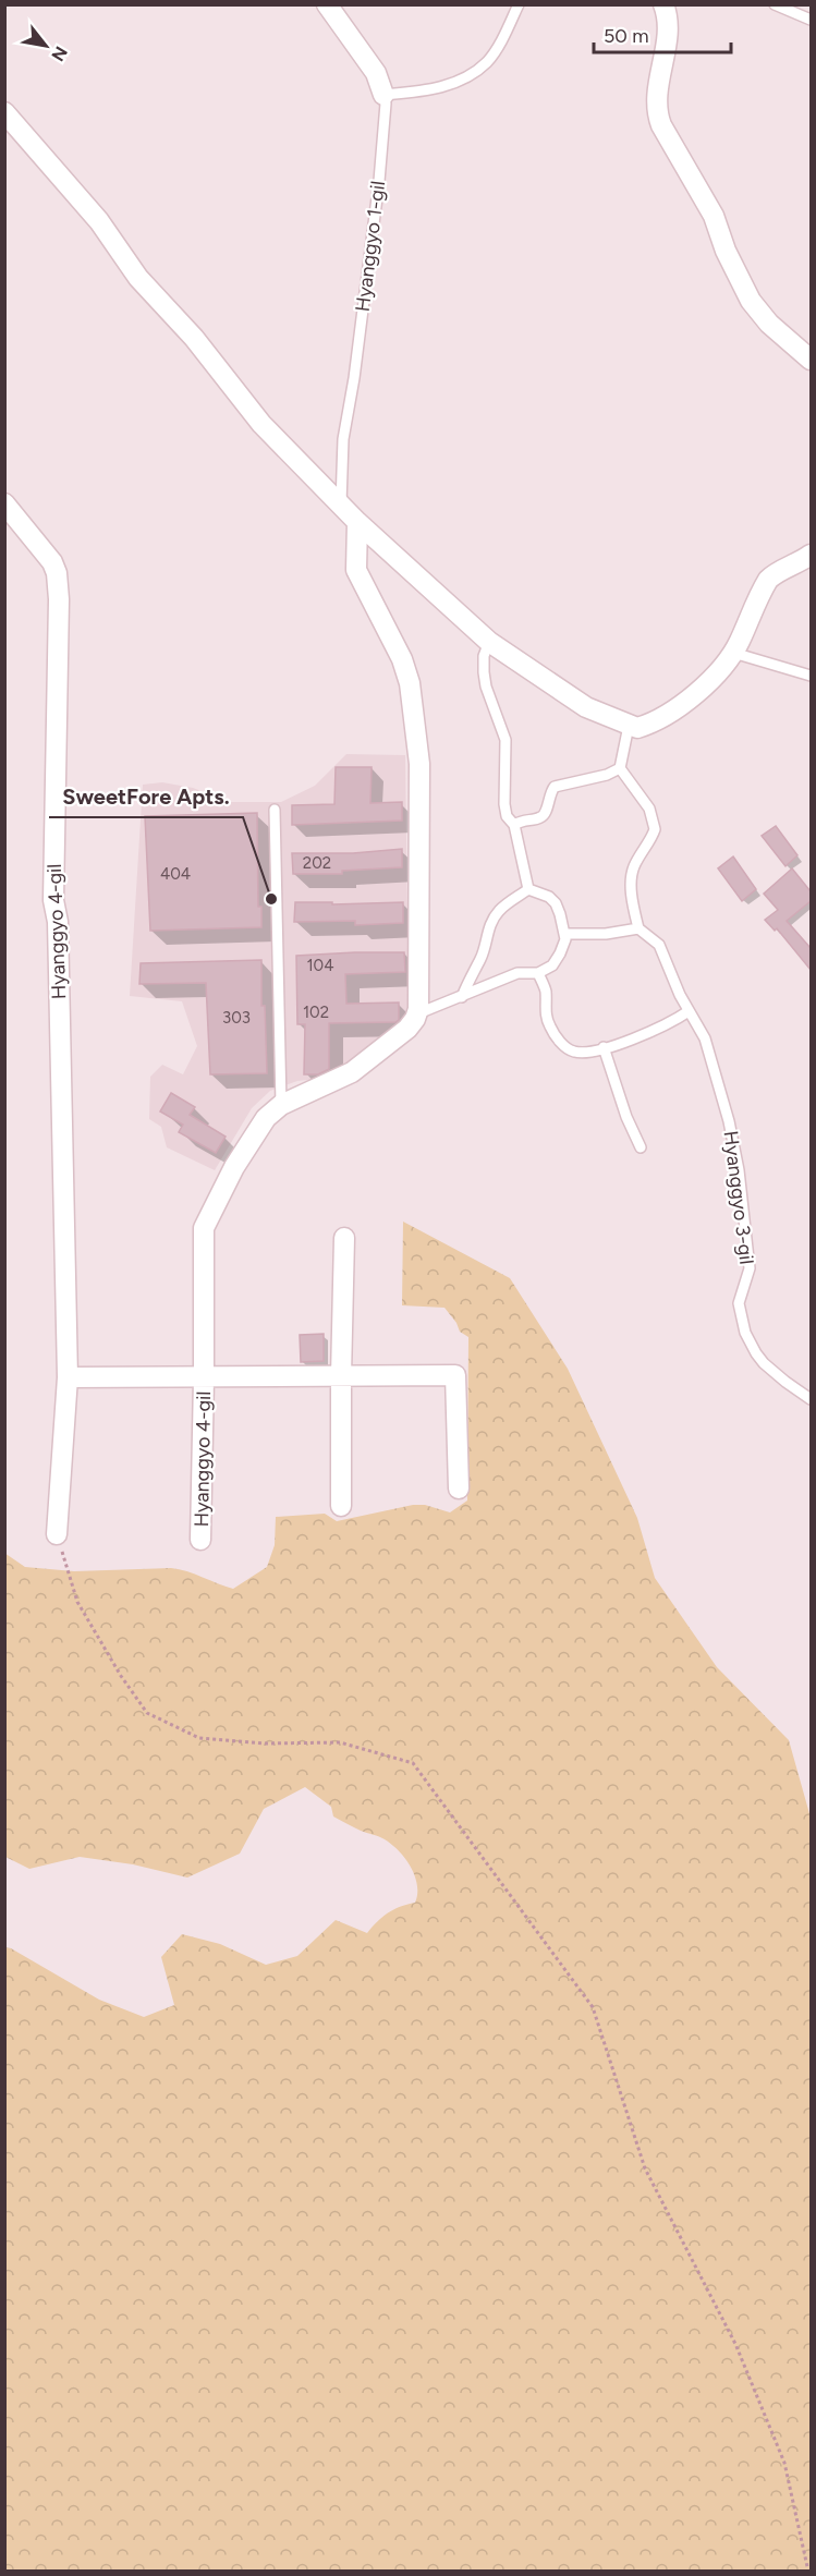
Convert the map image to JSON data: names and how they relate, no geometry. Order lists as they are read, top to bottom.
{
  "streets": {
    "street": ["Hyanggyo 1-gil", "Hyanggyo 4-gil"],
    "lane": ["Hyanggyo 3-gil"]
  },
  "places": ["SweetFore Apts."],
  "house_numbers": [
    "202",
    "404",
    "104",
    "102",
    "303"
  ],
  "scale_bar": "50 m",
  "north": "bottom right"
}
